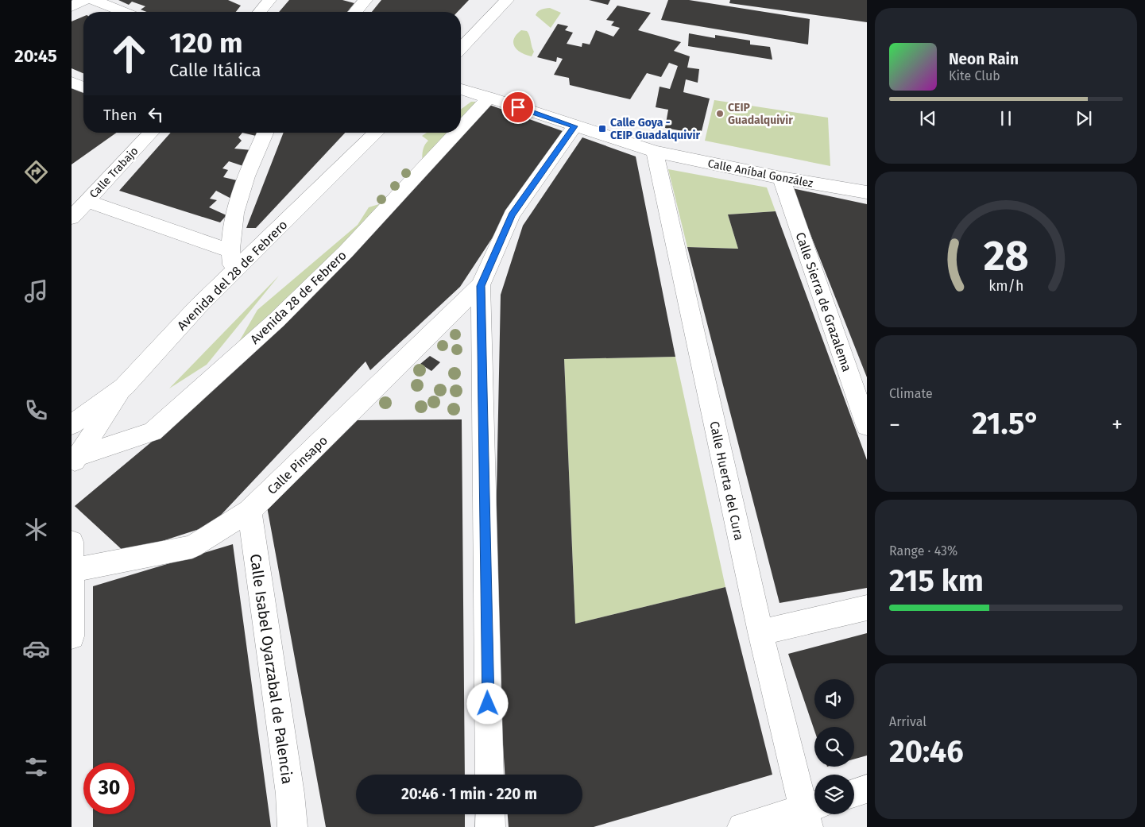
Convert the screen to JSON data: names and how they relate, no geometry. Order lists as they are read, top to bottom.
{
  "streets": {
    "street": [
      "Calle Trabajo",
      "Calle Aníbal González",
      "Avenida del 28 de Febrero",
      "Avenida 28 de Febrero",
      "Calle Sierra de Grazalema",
      "Calle Pinsapo",
      "Calle Huerta del Cura",
      "Calle Isabel Oyarzabal de Palencia"
    ]
  },
  "crossings": [
    ["Calle Aníbal González", "Avenida 28 de Febrero"],
    ["Calle Aníbal González", "Calle Sierra de Grazalema"],
    ["Calle Aníbal González", "Calle Huerta del Cura"],
    ["Avenida del 28 de Febrero", "Avenida 28 de Febrero"],
    ["Calle Pinsapo", "Calle Isabel Oyarzabal de Palencia"]
  ],
  "places": {
    "other": ["CEIP Guadalquivir"],
    "transit": ["Calle Goya - CEIP Guadalquivir"]
  },
  "page": {
    "tabs": "20:45",
    "turn": ["120 m", "Calle Itálica"],
    "song": ["Neon Rain", "Kite Club"],
    "then": "Then",
    "tile": [
      "Climate",
      ["Range · 43%", "215 km"],
      ["Arrival", "20:46"]
    ],
    "heat": ["−", "21.5°", "+"],
    "limit": "30",
    "trip": "20:46 · 1 min · 220 m",
    "gauge": ["28", "km/h"]
  }
}
